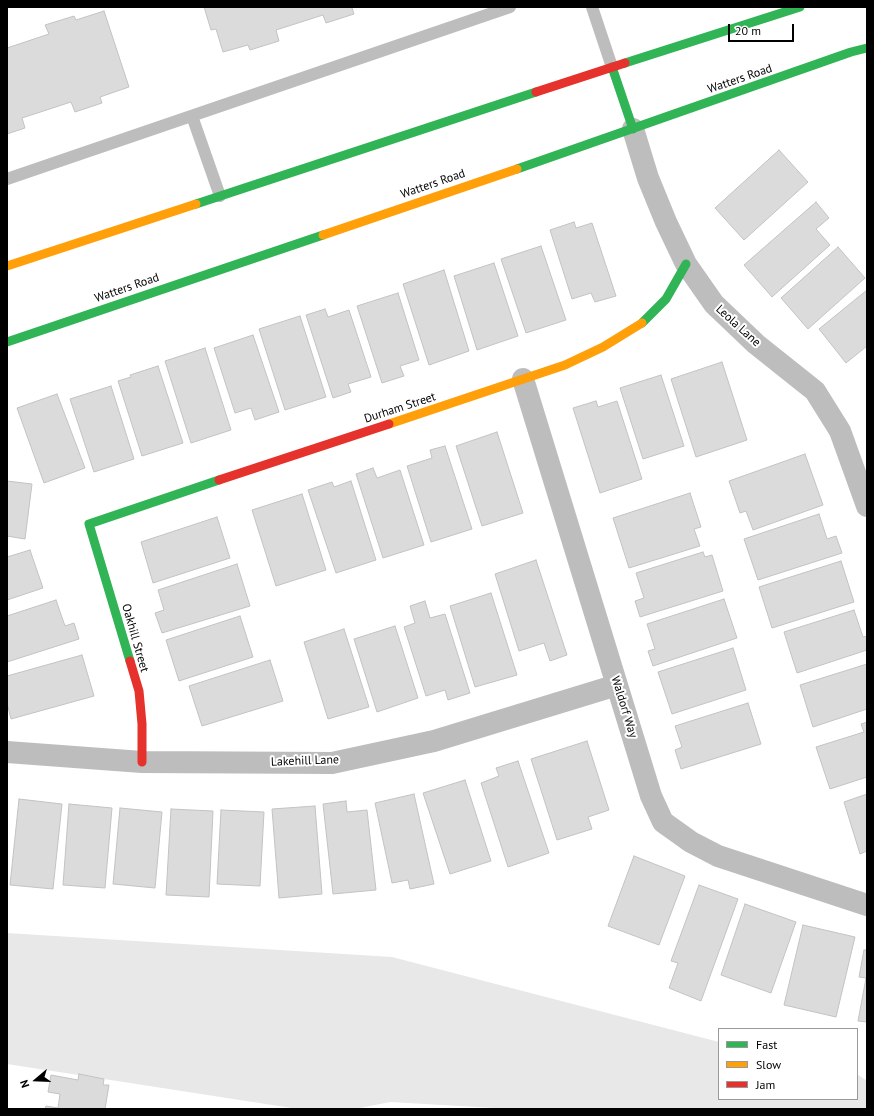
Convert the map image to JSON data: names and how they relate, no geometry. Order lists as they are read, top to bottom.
{
  "streets": {
    "main road": ["Watters Road", "Durham Street", "Oakhill Street"],
    "street": ["Leola Lane", "Waldorf Way", "Lakehill Lane"]
  },
  "crossings": [
    ["Watters Road", "Leola Lane"],
    ["Leola Lane", "Durham Street"],
    ["Durham Street", "Oakhill Street"],
    ["Durham Street", "Waldorf Way"],
    ["Oakhill Street", "Lakehill Lane"],
    ["Waldorf Way", "Lakehill Lane"]
  ],
  "legend": ["Fast", "Slow", "Jam"],
  "scale_bar": "20 m",
  "north": "left"
}
